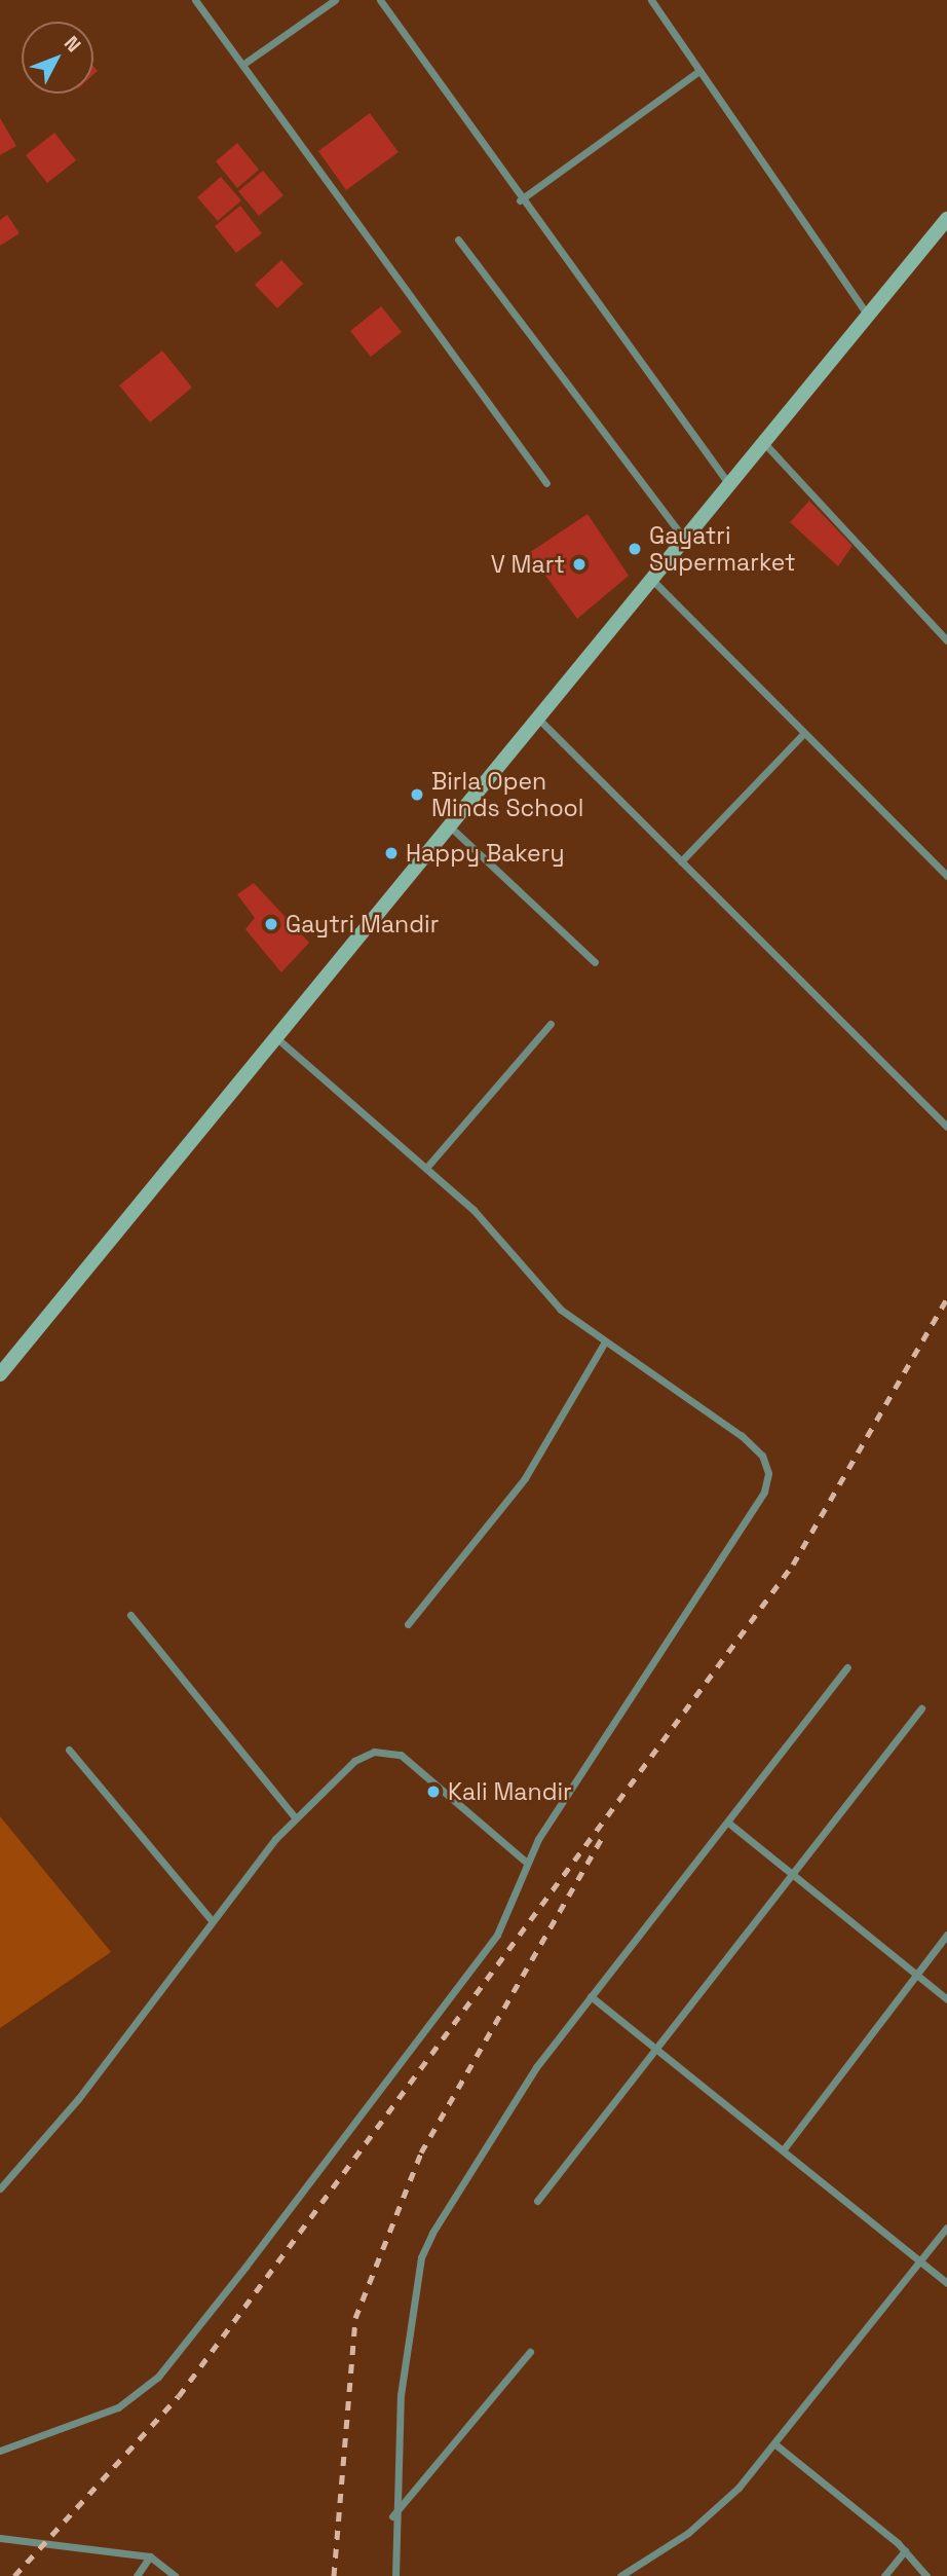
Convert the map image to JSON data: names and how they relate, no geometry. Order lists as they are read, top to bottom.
{
  "places": [
    "Gayatri Supermarket",
    "V Mart",
    "Birla Open Minds School",
    "Happy Bakery",
    "Gaytri Mandir",
    "Kali Mandir"
  ],
  "north": "top right"
}
